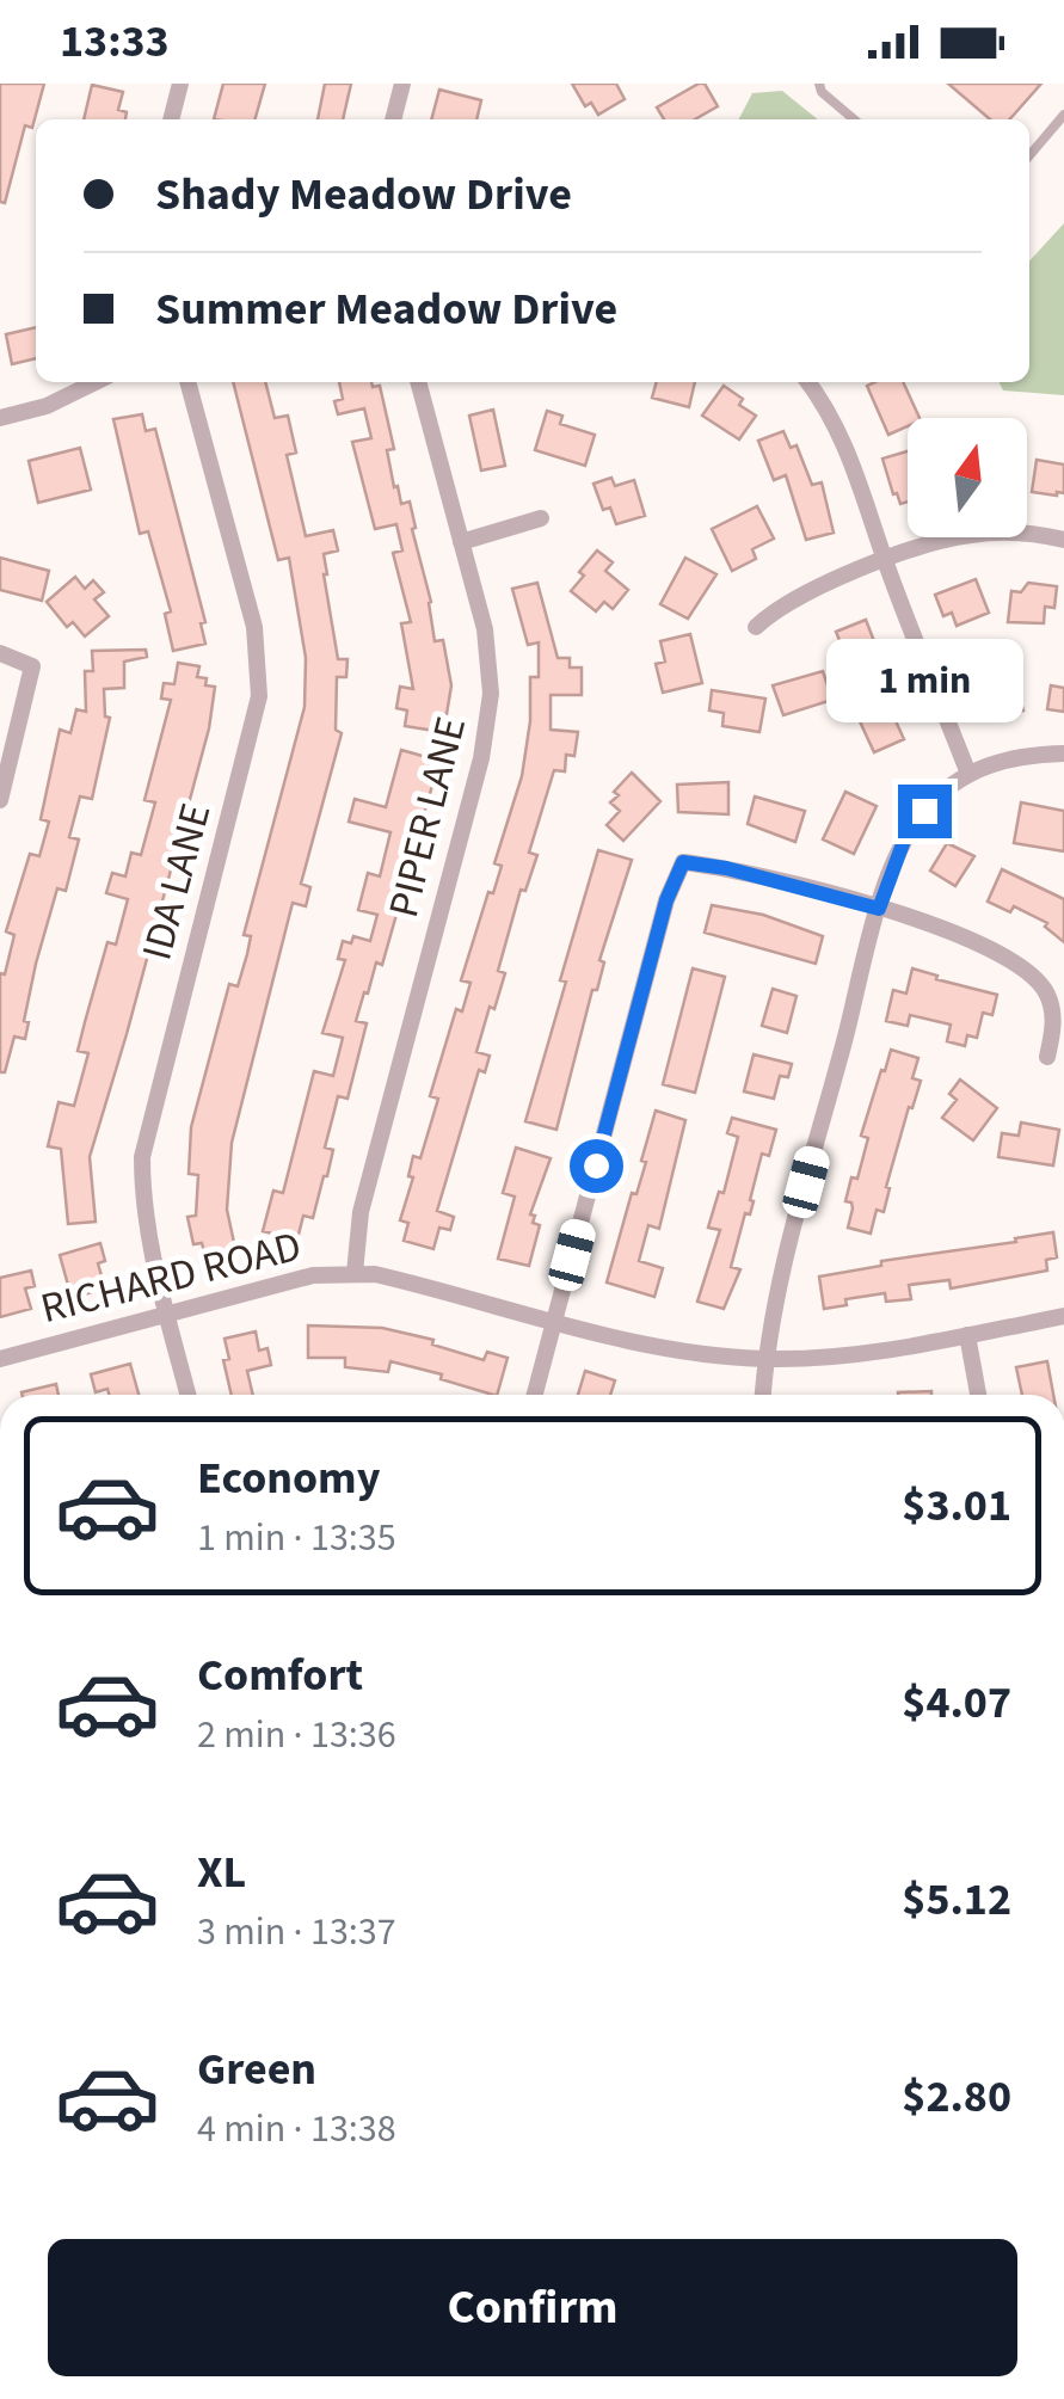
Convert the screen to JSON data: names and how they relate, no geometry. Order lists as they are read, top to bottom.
{
  "streets": {
    "street": ["PIPER LANE", "IDA LANE", "RICHARD ROAD"]
  },
  "crossings": [
    ["PIPER LANE", "RICHARD ROAD"],
    ["IDA LANE", "RICHARD ROAD"]
  ],
  "north": "top",
  "page": {
    "status": "13:33",
    "banner": ["Shady Meadow Drive", "Summer Meadow Drive"],
    "bubble": "1 min",
    "list": [
      {
        "name": "Economy",
        "note": "1 min · 13:35",
        "value": "$3.01"
      },
      {
        "name": "Comfort",
        "note": "2 min · 13:36",
        "value": "$4.07"
      },
      {
        "name": "XL",
        "note": "3 min · 13:37",
        "value": "$5.12"
      },
      {
        "name": "Green",
        "note": "4 min · 13:38",
        "value": "$2.80"
      }
    ],
    "buttons": "Confirm"
  }
}
